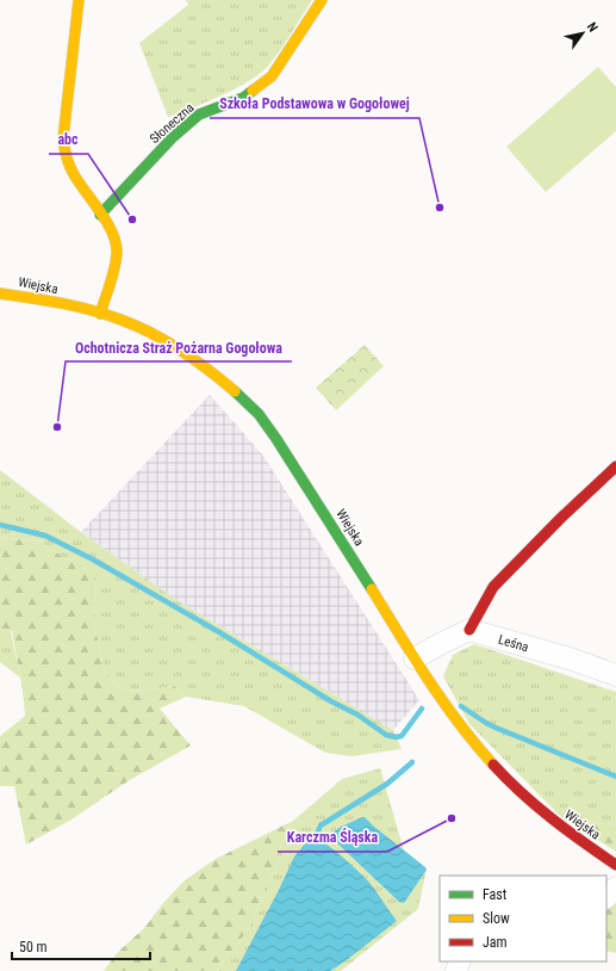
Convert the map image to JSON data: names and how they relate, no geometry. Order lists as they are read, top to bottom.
{
  "streets": {
    "street": ["Słoneczna", "Wiejska", "Leśna"]
  },
  "places": [
    "Szkoła Podstawowa w Gogołowej",
    "abc",
    "Ochotnicza Straż Pożarna Gogołowa",
    "Karczma Śląska"
  ],
  "legend": ["Fast", "Slow", "Jam"],
  "scale_bar": "50 m",
  "north": "top right"
}
